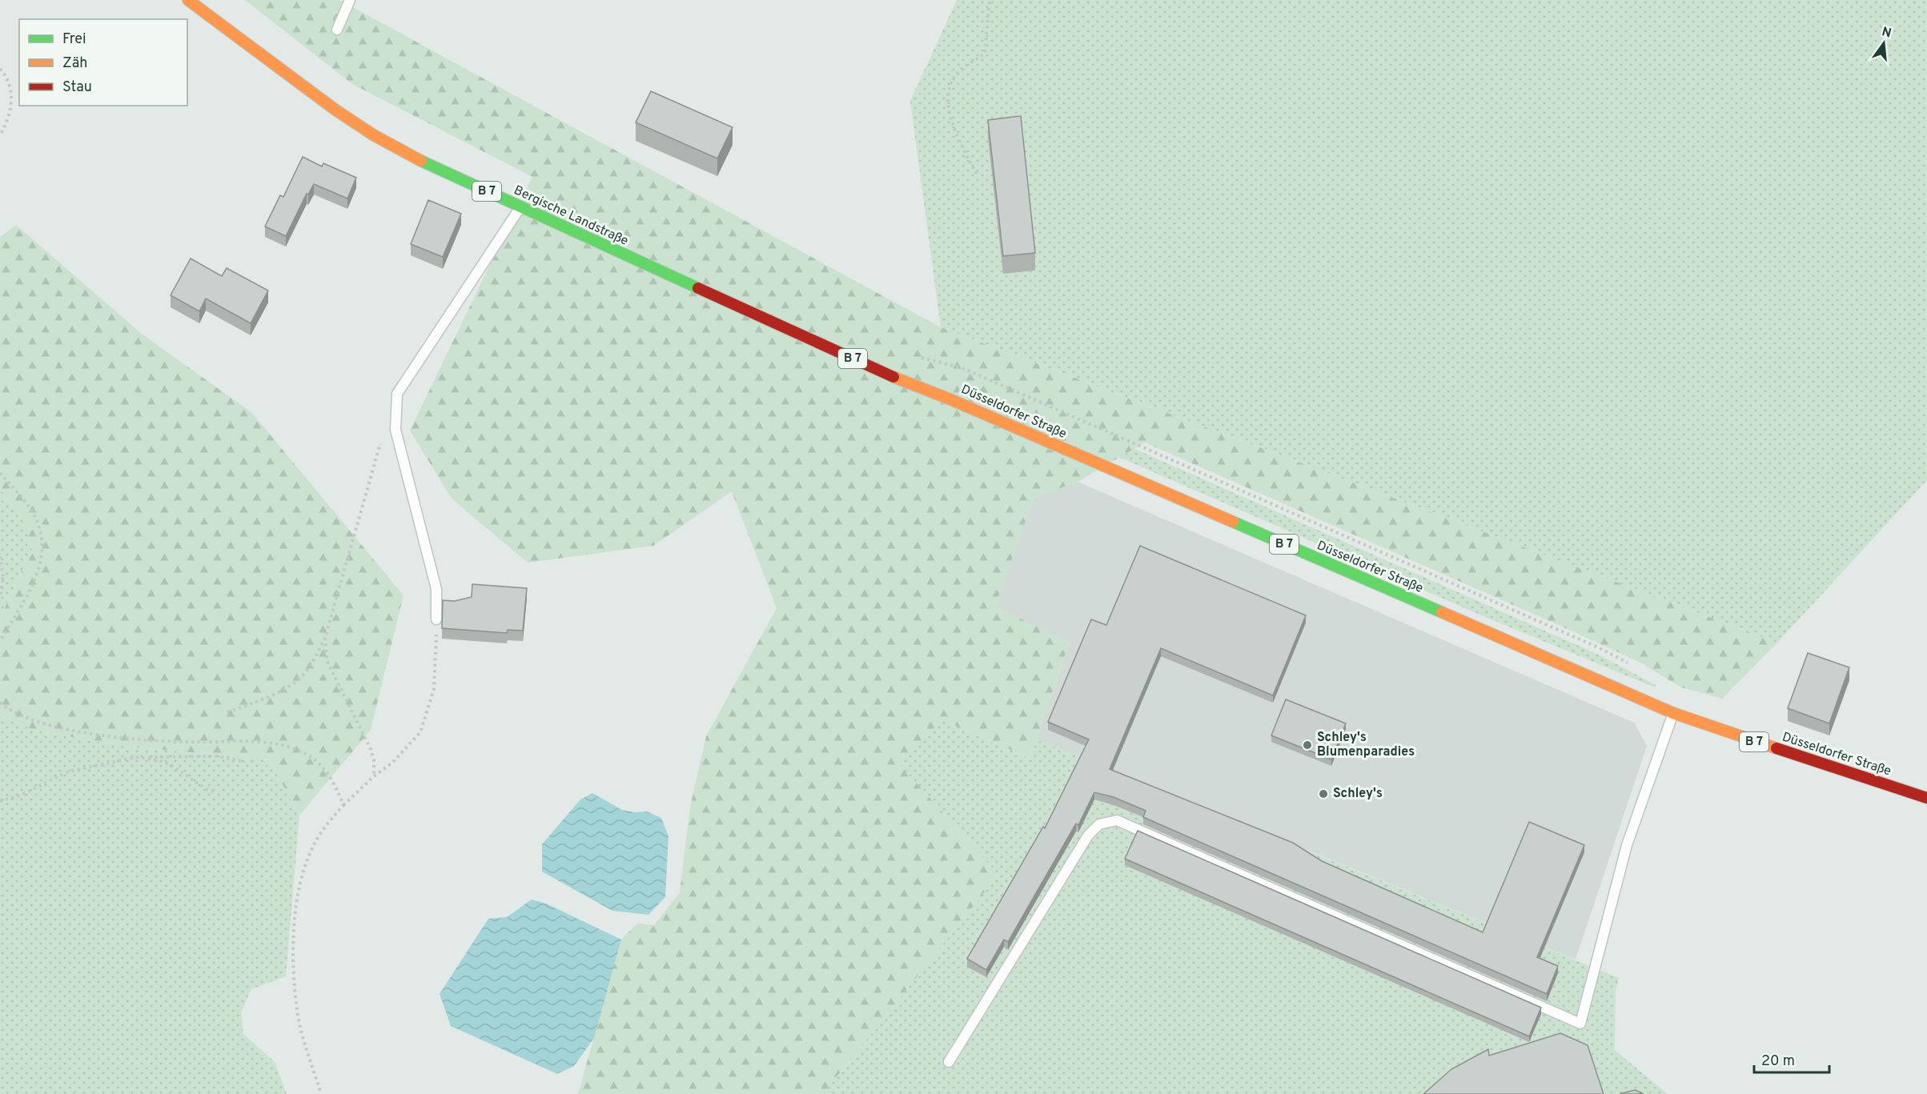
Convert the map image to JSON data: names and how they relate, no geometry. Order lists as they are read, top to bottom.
{
  "streets": {
    "main road": ["B 7", "Bergische Landstraße", "Düsseldorfer Straße"]
  },
  "crossings": [
    ["Bergische Landstraße", "Düsseldorfer Straße"]
  ],
  "places": ["Schley's Blumenparadies", "Schley's"],
  "legend": ["Frei", "Zäh", "Stau"],
  "scale_bar": "20 m",
  "north": "top"
}
